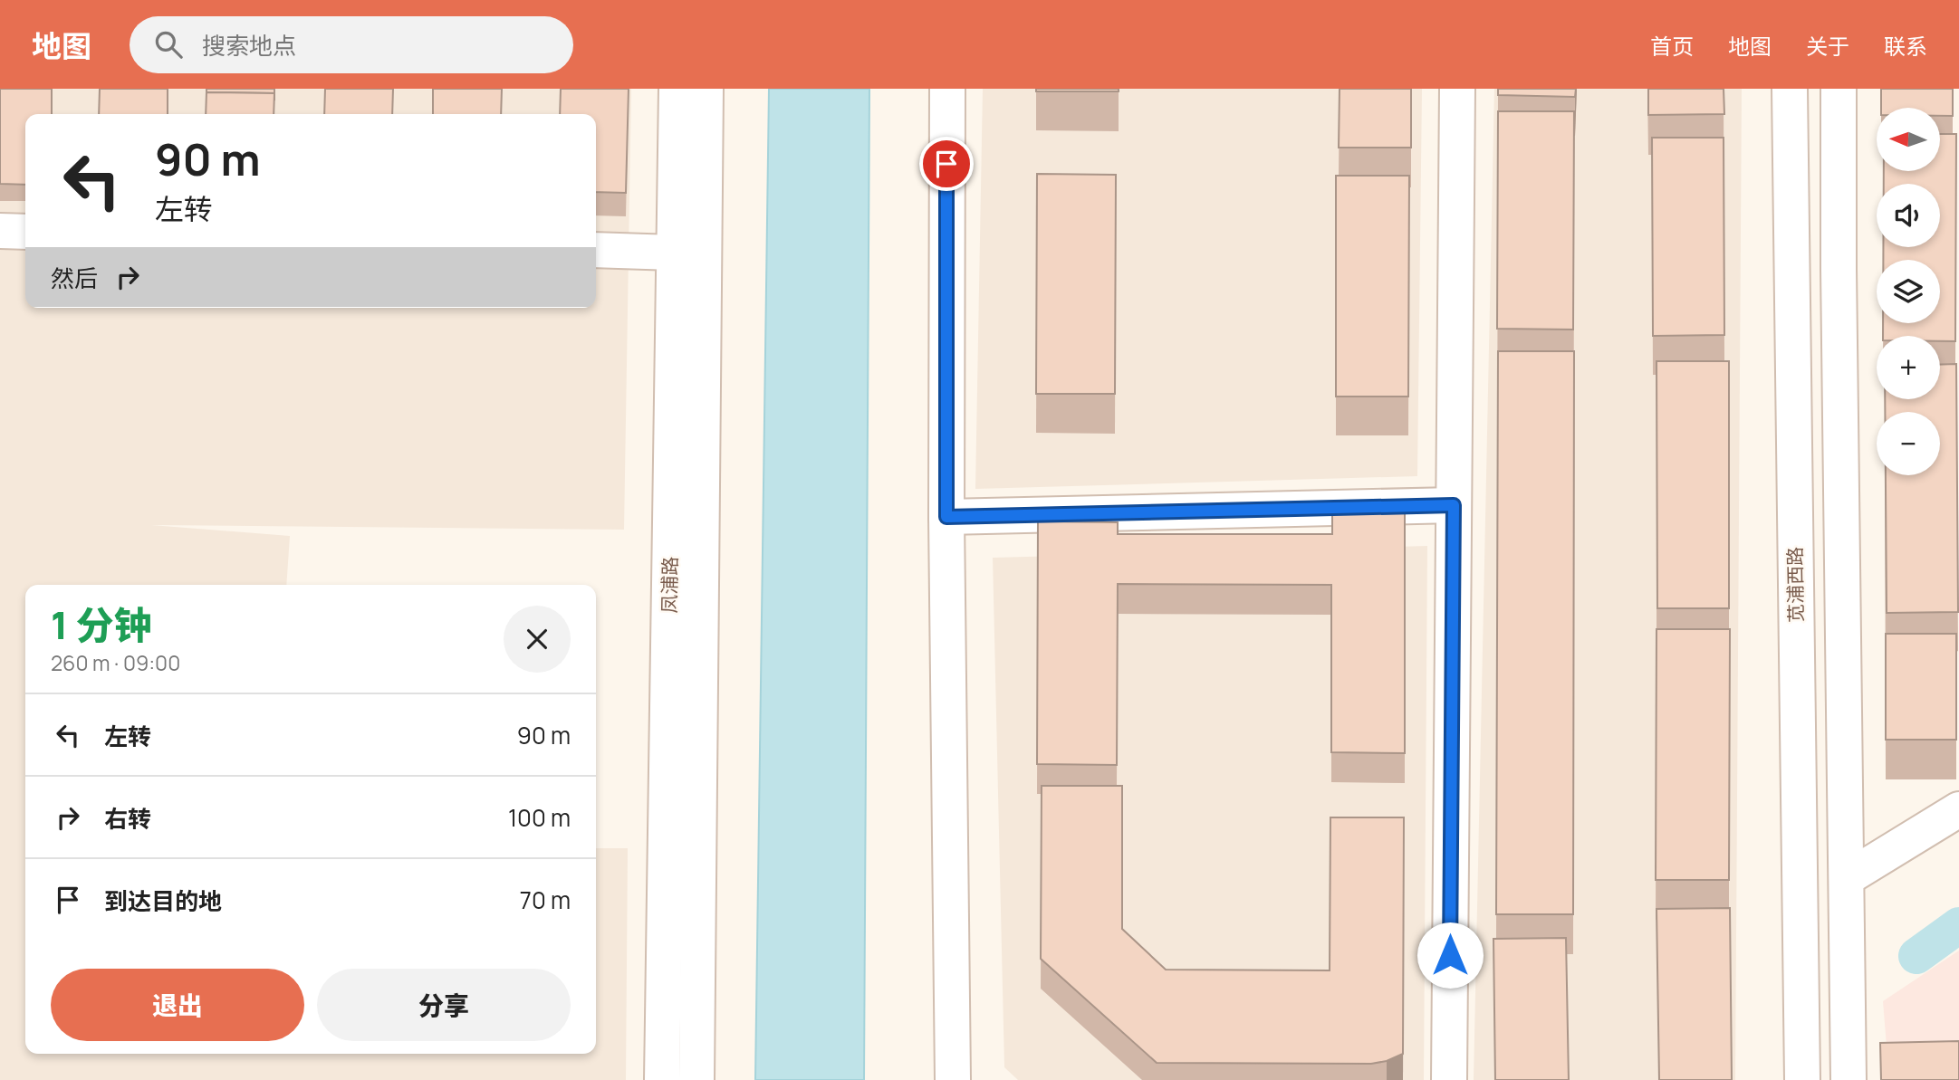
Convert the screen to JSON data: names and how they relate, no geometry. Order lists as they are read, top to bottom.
{
  "streets": {
    "street": ["凤浦路", "苋浦西路"]
  },
  "north": "left",
  "page": {
    "header": "地图",
    "search": "搜索地点",
    "nav": [
      "首页",
      "地图",
      "关于",
      "联系"
    ],
    "map_buttons": ["+", "−"],
    "turn": ["90 m", "左转"],
    "then": "然后",
    "heading": ["1 分钟", "260 m · 09:00"],
    "list": [
      {
        "name": "左转",
        "value": "90 m"
      },
      {
        "name": "右转",
        "value": "100 m"
      },
      {
        "name": "到达目的地",
        "value": "70 m"
      }
    ],
    "buttons": ["退出", "分享"]
  }
}
